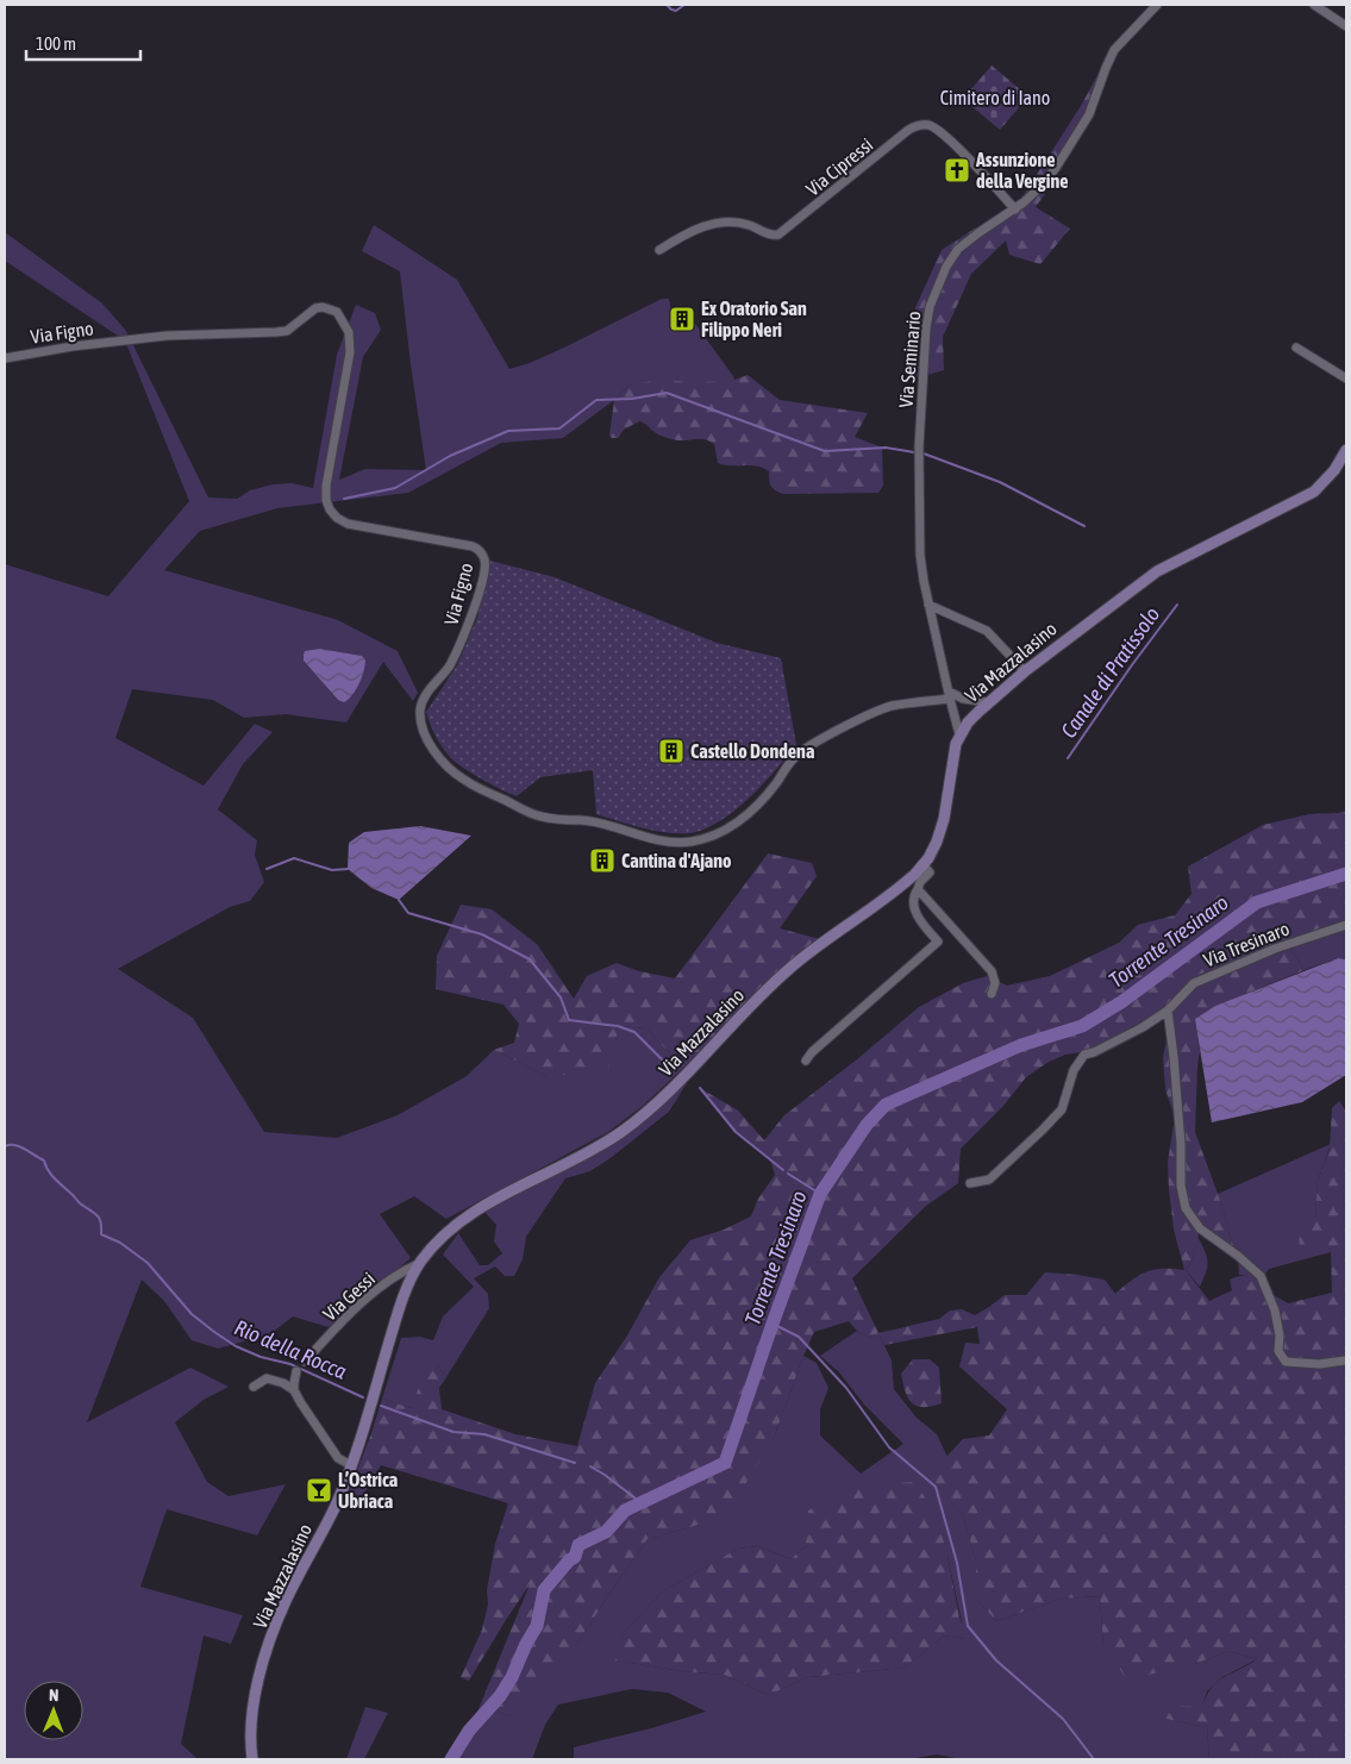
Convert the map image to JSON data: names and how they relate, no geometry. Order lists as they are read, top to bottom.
{
  "streets": {
    "main road": ["Via Mazzalasino"],
    "street": [
      "Via Cipressi",
      "Via Figno",
      "Via Seminario",
      "Via Tresinaro",
      "Via Gessi"
    ]
  },
  "crossings": [
    ["Via Cipressi", "Via Seminario"],
    ["Via Figno", "Via Seminario"],
    ["Via Seminario", "Via Mazzalasino"],
    ["Via Mazzalasino", "Via Gessi"]
  ],
  "water": ["Canale di Pratissolo", "Torrente Tresinaro", "Rio della Rocca"],
  "parks": ["Cimitero di Iano"],
  "places": {
    "church": ["Assunzione della Vergine"],
    "building": ["Ex Oratorio San Filippo Neri", "Castello Dondena", "Cantina d'Ajano"],
    "bar": ["L’Ostrica Ubriaca"]
  },
  "scale_bar": "100 m",
  "north": "top"
}
